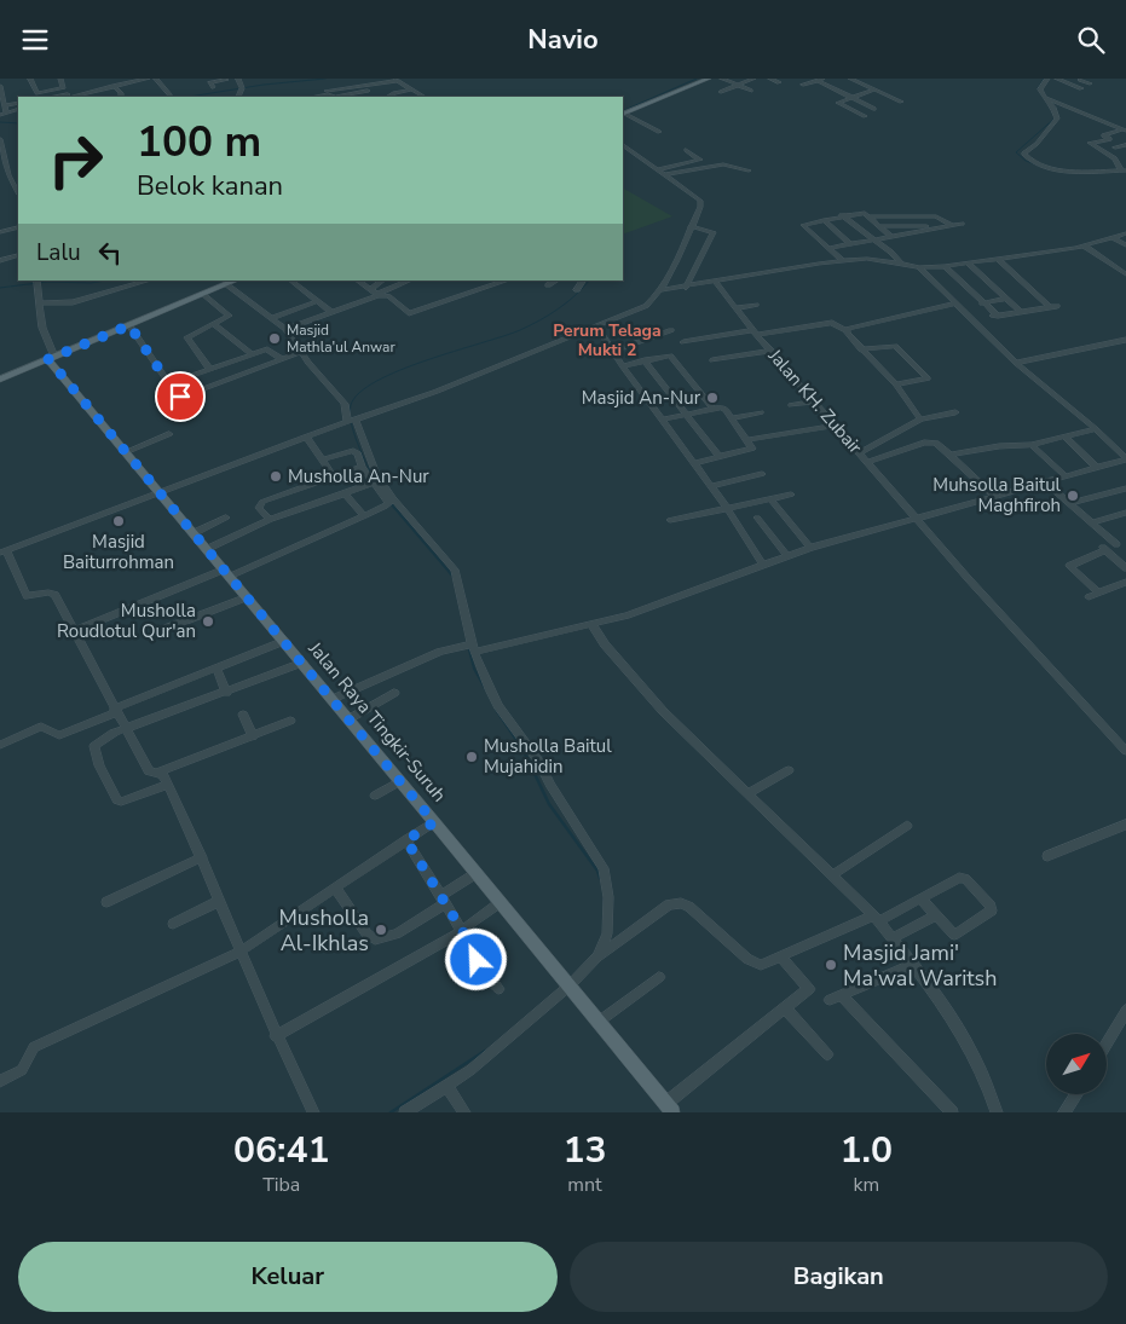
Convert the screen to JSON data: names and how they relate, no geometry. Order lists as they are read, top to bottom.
{
  "streets": {
    "main road": ["Jalan Raya Tingkir-Suruh"],
    "street": ["Jalan KH. Zubair"]
  },
  "districts": ["Perum Telaga Mukti 2"],
  "places": [
    "Masjid Mathla'ul Anwar",
    "Masjid An-Nur",
    "Musholla An-Nur",
    "Muhsolla Baitul Maghfiroh",
    "Masjid Baiturrohman",
    "Musholla Roudlotul Qur'an",
    "Musholla Baitul Mujahidin",
    "Musholla Al-Ikhlas",
    "Masjid Jami' Ma'wal Waritsh"
  ],
  "north": "top right",
  "page": {
    "header": "Navio",
    "turn": ["100 m", "Belok kanan"],
    "then": "Lalu",
    "eta": [
      "06:41",
      "Tiba",
      "13",
      "mnt",
      "1.0",
      "km"
    ],
    "buttons": ["Keluar", "Bagikan"]
  }
}
